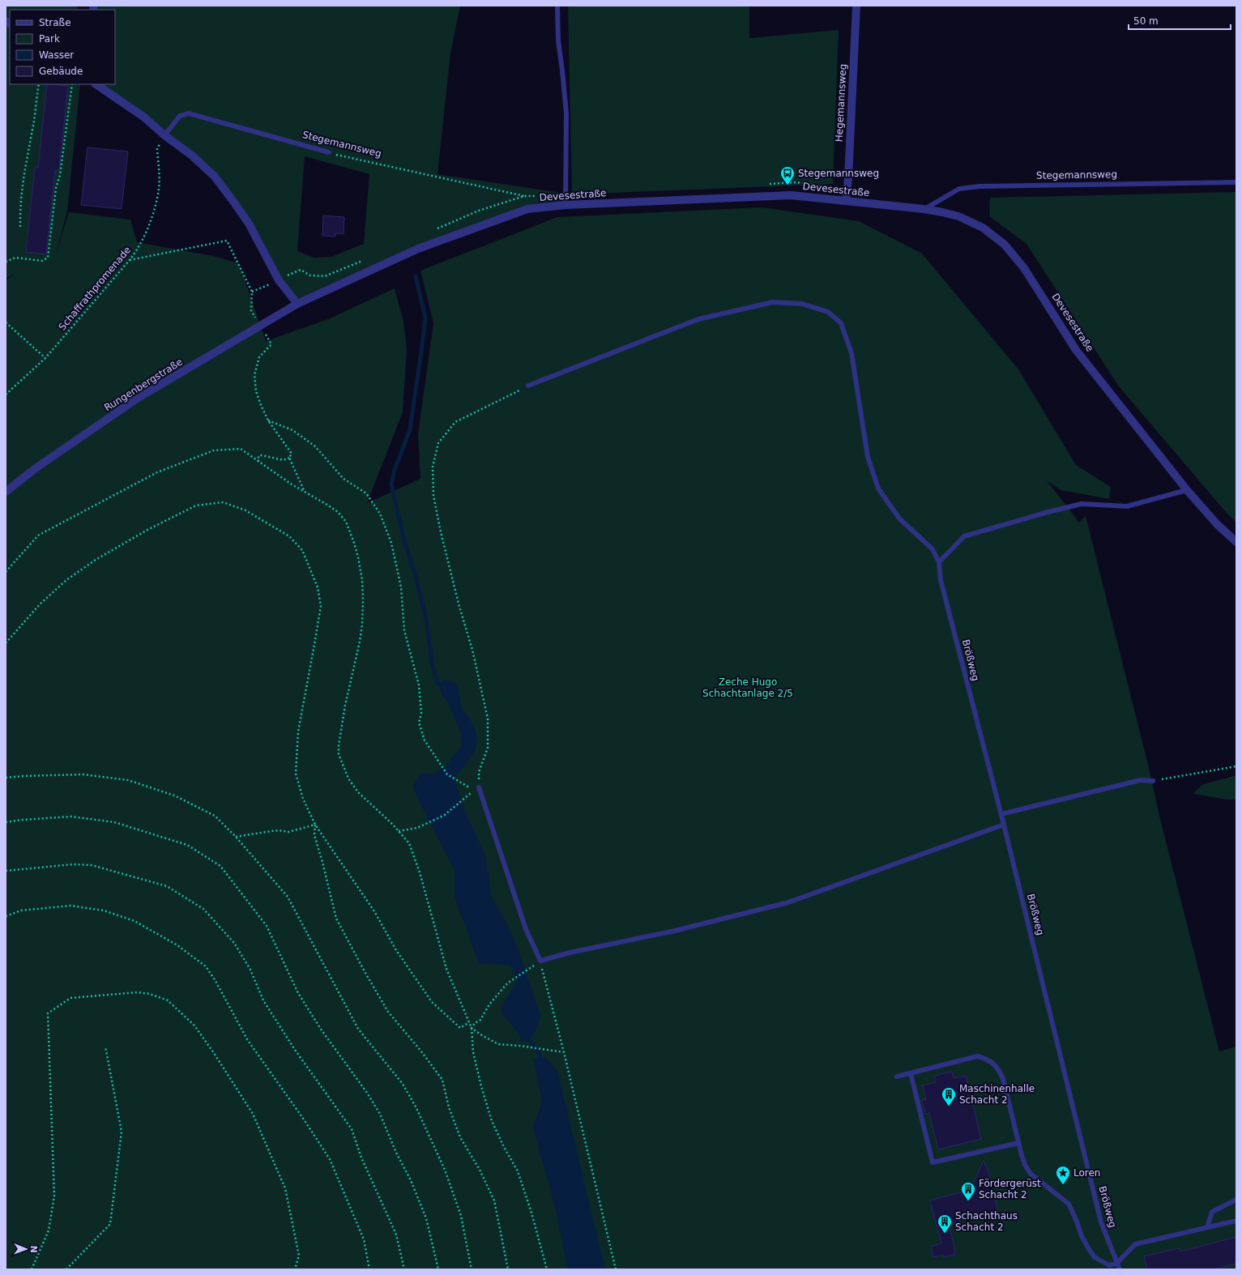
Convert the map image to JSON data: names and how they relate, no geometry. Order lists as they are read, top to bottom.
{
  "streets": {
    "street": ["Hegemannsweg", "Devesestraße", "Rungenbergstraße"],
    "lane": ["Stegemannsweg", "Brößweg"],
    "path": ["Schaffrathpromenade"]
  },
  "crossings": [
    ["Hegemannsweg", "Devesestraße"],
    ["Stegemannsweg", "Devesestraße"],
    ["Stegemannsweg", "Schaffrathpromenade"],
    ["Devesestraße", "Rungenbergstraße"]
  ],
  "parks": ["Zeche Hugo Schachtanlage 2/5"],
  "places": {
    "bus stop": ["Stegemannsweg"],
    "building": ["Maschinenhalle Schacht 2", "Fördergerüst Schacht 2", "Schachthaus Schacht 2"],
    "place": ["Loren"]
  },
  "legend": [
    "Straße",
    "Park",
    "Wasser",
    "Gebäude"
  ],
  "scale_bar": "50 m",
  "north": "right"
}
